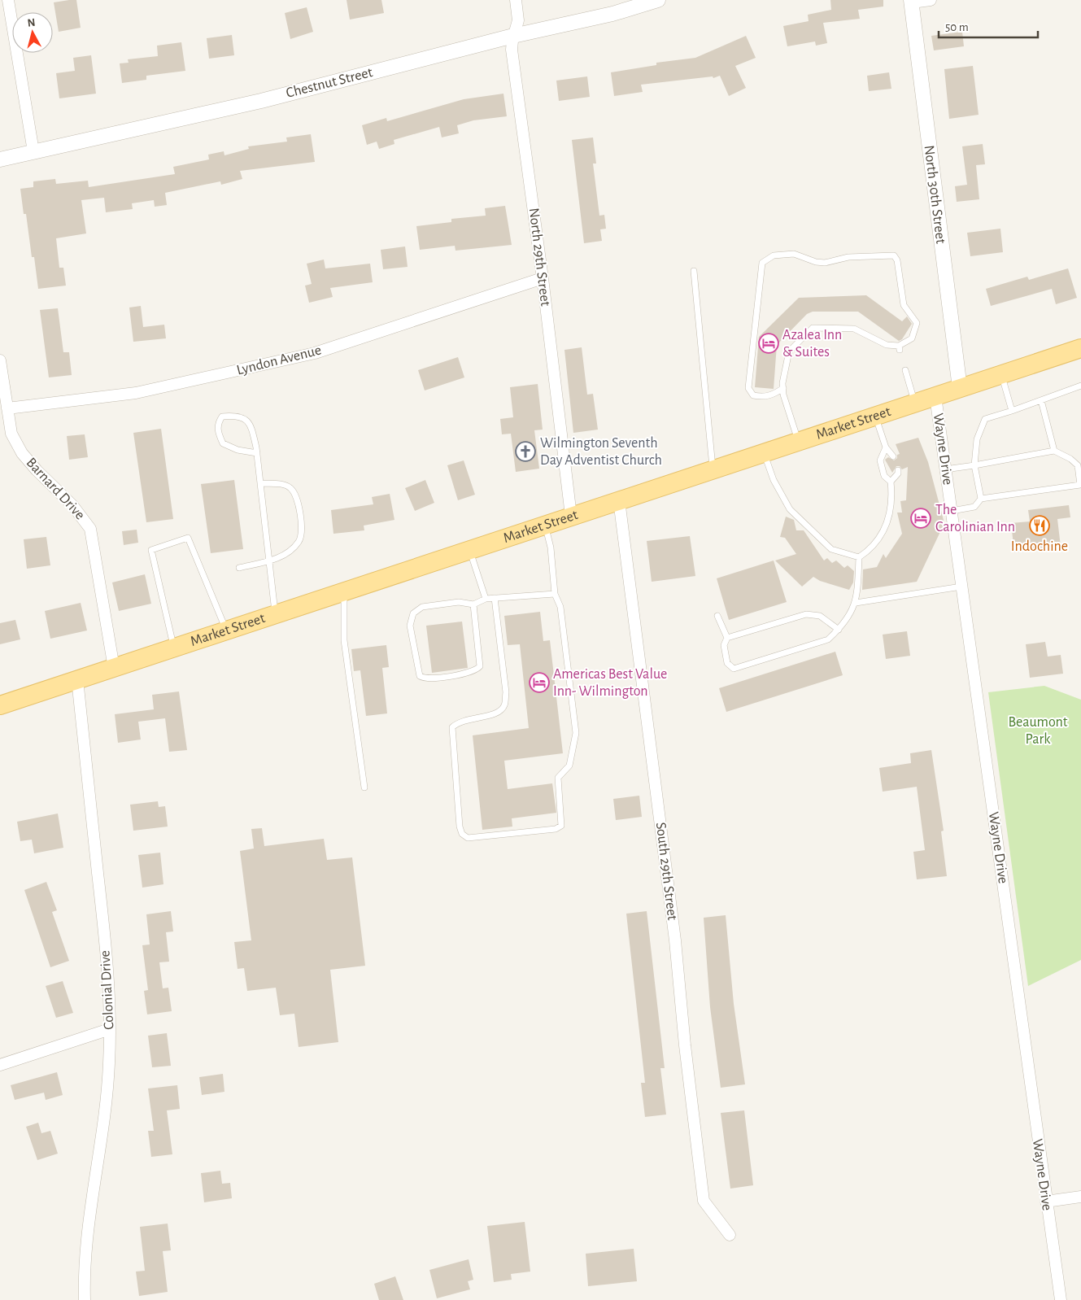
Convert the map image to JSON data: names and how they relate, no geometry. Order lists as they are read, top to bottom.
{
  "streets": {
    "main road": ["Market Street"],
    "street": [
      "Chestnut Street",
      "North 30th Street",
      "North 29th Street",
      "Lyndon Avenue",
      "Wayne Drive",
      "Barnard Drive",
      "South 29th Street",
      "Colonial Drive"
    ]
  },
  "crossings": [
    ["Chestnut Street", "North 29th Street"],
    ["North 30th Street", "Market Street"],
    ["North 29th Street", "Lyndon Avenue"],
    ["North 29th Street", "Market Street"],
    ["Lyndon Avenue", "Barnard Drive"],
    ["Market Street", "Wayne Drive"],
    ["Market Street", "Barnard Drive"],
    ["Market Street", "South 29th Street"],
    ["Market Street", "Colonial Drive"]
  ],
  "parks": ["Beaumont Park"],
  "places": {
    "hotel": ["Azalea Inn & Suites", "The Carolinian Inn", "Americas Best Value Inn- Wilmington"],
    "church": ["Wilmington Seventh Day Adventist Church"],
    "restaurant": ["Indochine"]
  },
  "scale_bar": "50 m",
  "north": "top"
}
